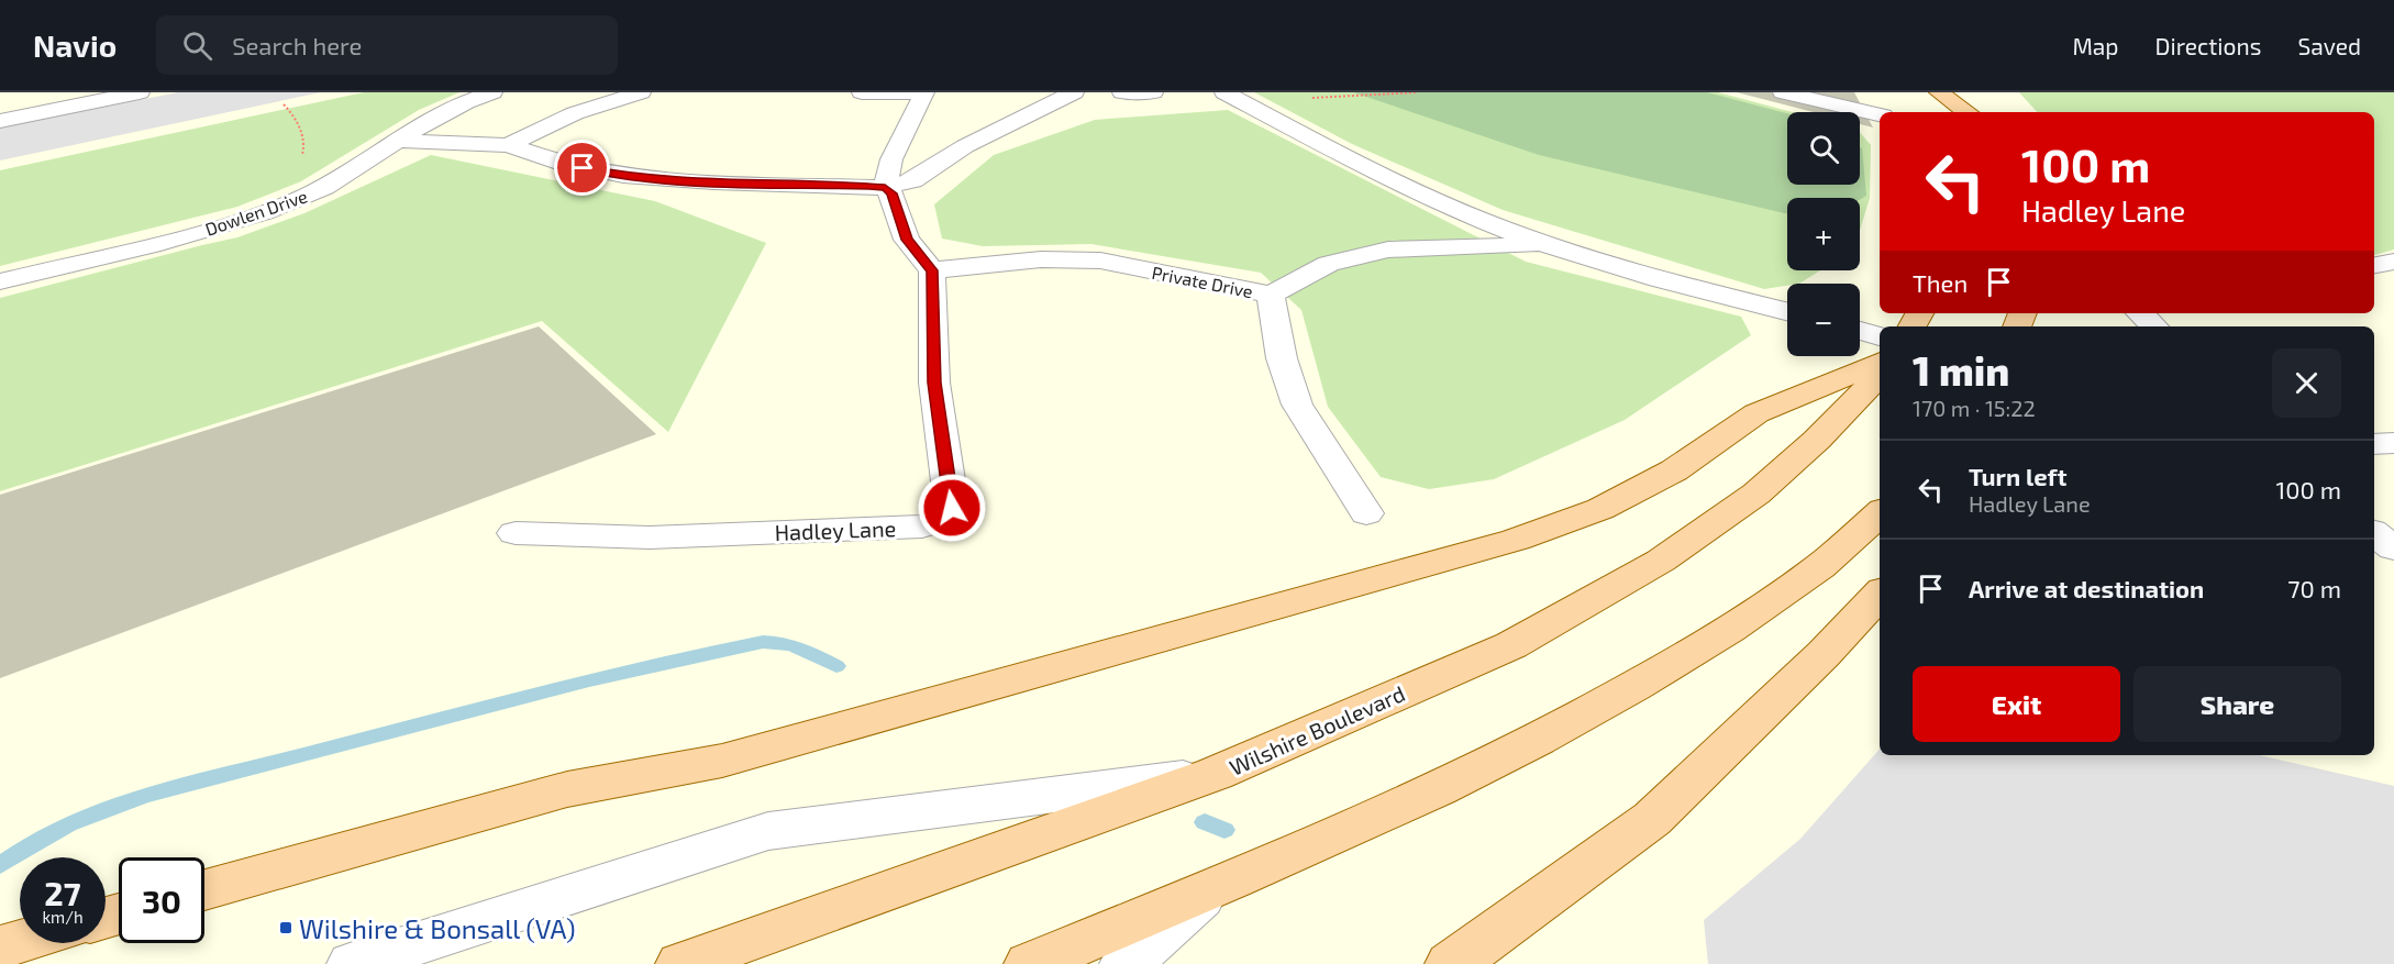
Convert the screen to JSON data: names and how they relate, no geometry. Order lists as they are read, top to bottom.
{
  "streets": {
    "main road": ["Wilshire Boulevard"],
    "street": ["Dowlen Drive", "Private Drive", "Hadley Lane"]
  },
  "crossings": [
    ["Private Drive", "Hadley Lane"]
  ],
  "places": {
    "transit": ["Wilshire & Bonsall (VA)"]
  },
  "page": {
    "header": "Navio",
    "search": "Search here",
    "nav": ["Map", "Directions", "Saved"],
    "map_buttons": ["+", "−"],
    "turn": ["100 m", "Hadley Lane"],
    "then": "Then",
    "heading": ["1 min", "170 m · 15:22"],
    "list": [
      {
        "name": "Turn left",
        "note": "Hadley Lane",
        "value": "100 m"
      },
      {
        "name": "Arrive at destination",
        "value": "70 m"
      }
    ],
    "buttons": ["Exit", "Share"],
    "speed": "27 km/h",
    "limit": "30"
  }
}
